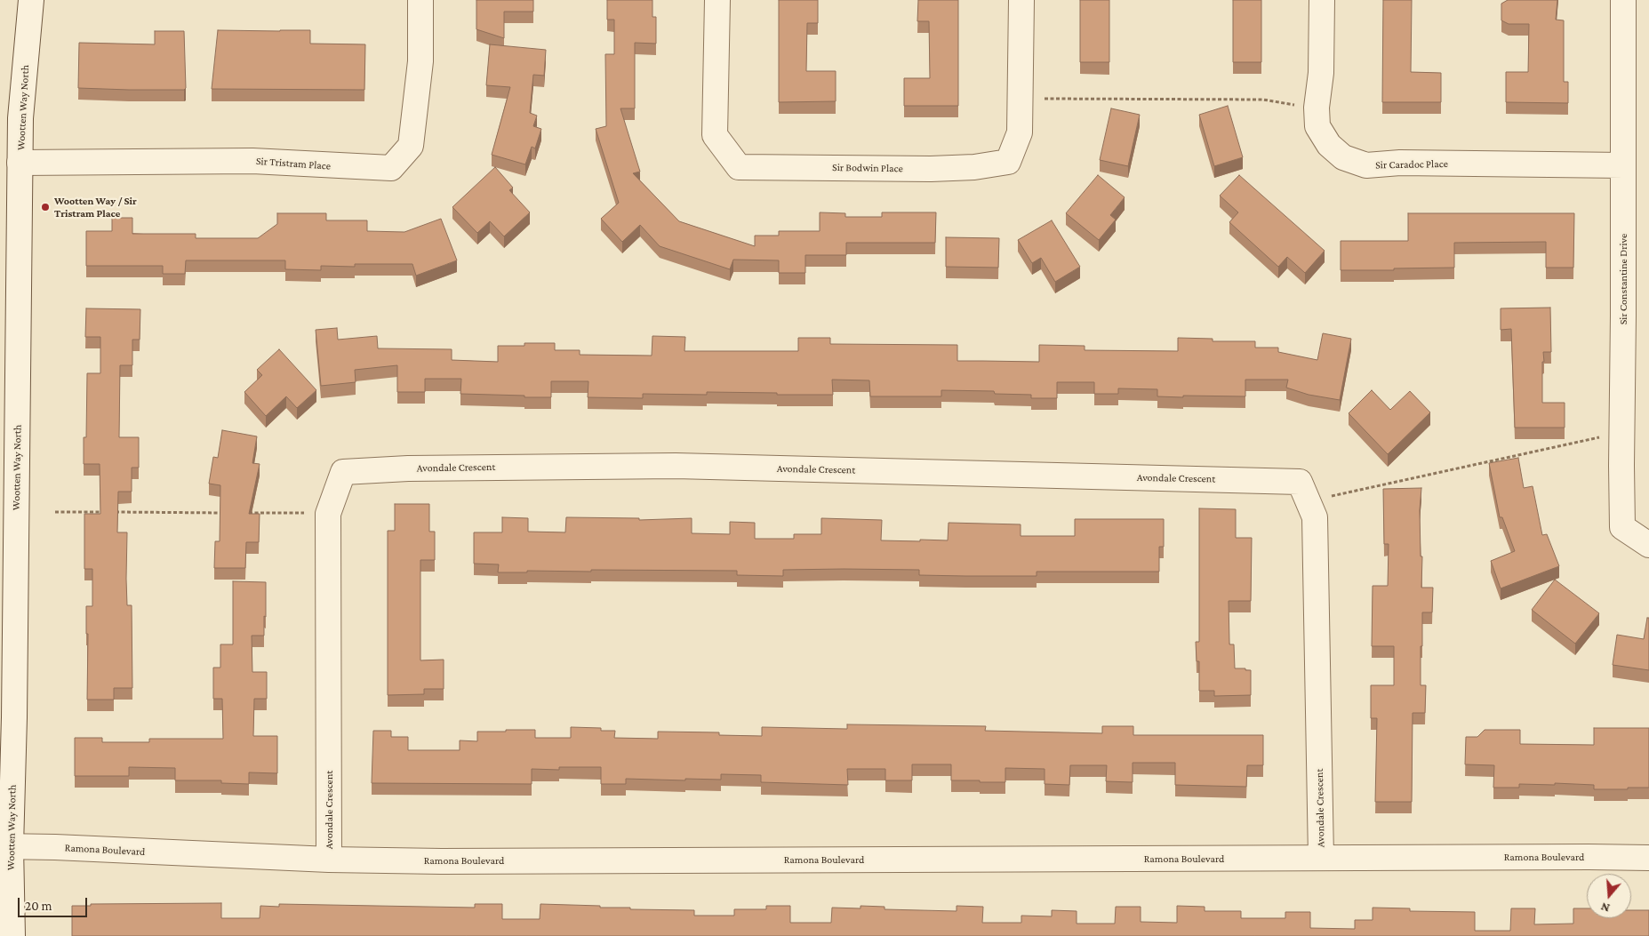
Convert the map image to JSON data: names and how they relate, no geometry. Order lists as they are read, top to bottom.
{
  "streets": {
    "street": [
      "Wootten Way North",
      "Sir Tristram Place",
      "Sir Caradoc Place",
      "Sir Bodwin Place",
      "Sir Constantine Drive",
      "Avondale Crescent",
      "Ramona Boulevard"
    ]
  },
  "crossings": [
    ["Wootten Way North", "Sir Tristram Place"],
    ["Wootten Way North", "Ramona Boulevard"],
    ["Sir Caradoc Place", "Sir Constantine Drive"],
    ["Avondale Crescent", "Ramona Boulevard"]
  ],
  "places": ["Wootten Way / Sir Tristram Place"],
  "scale_bar": "20 m",
  "north": "bottom"
}
